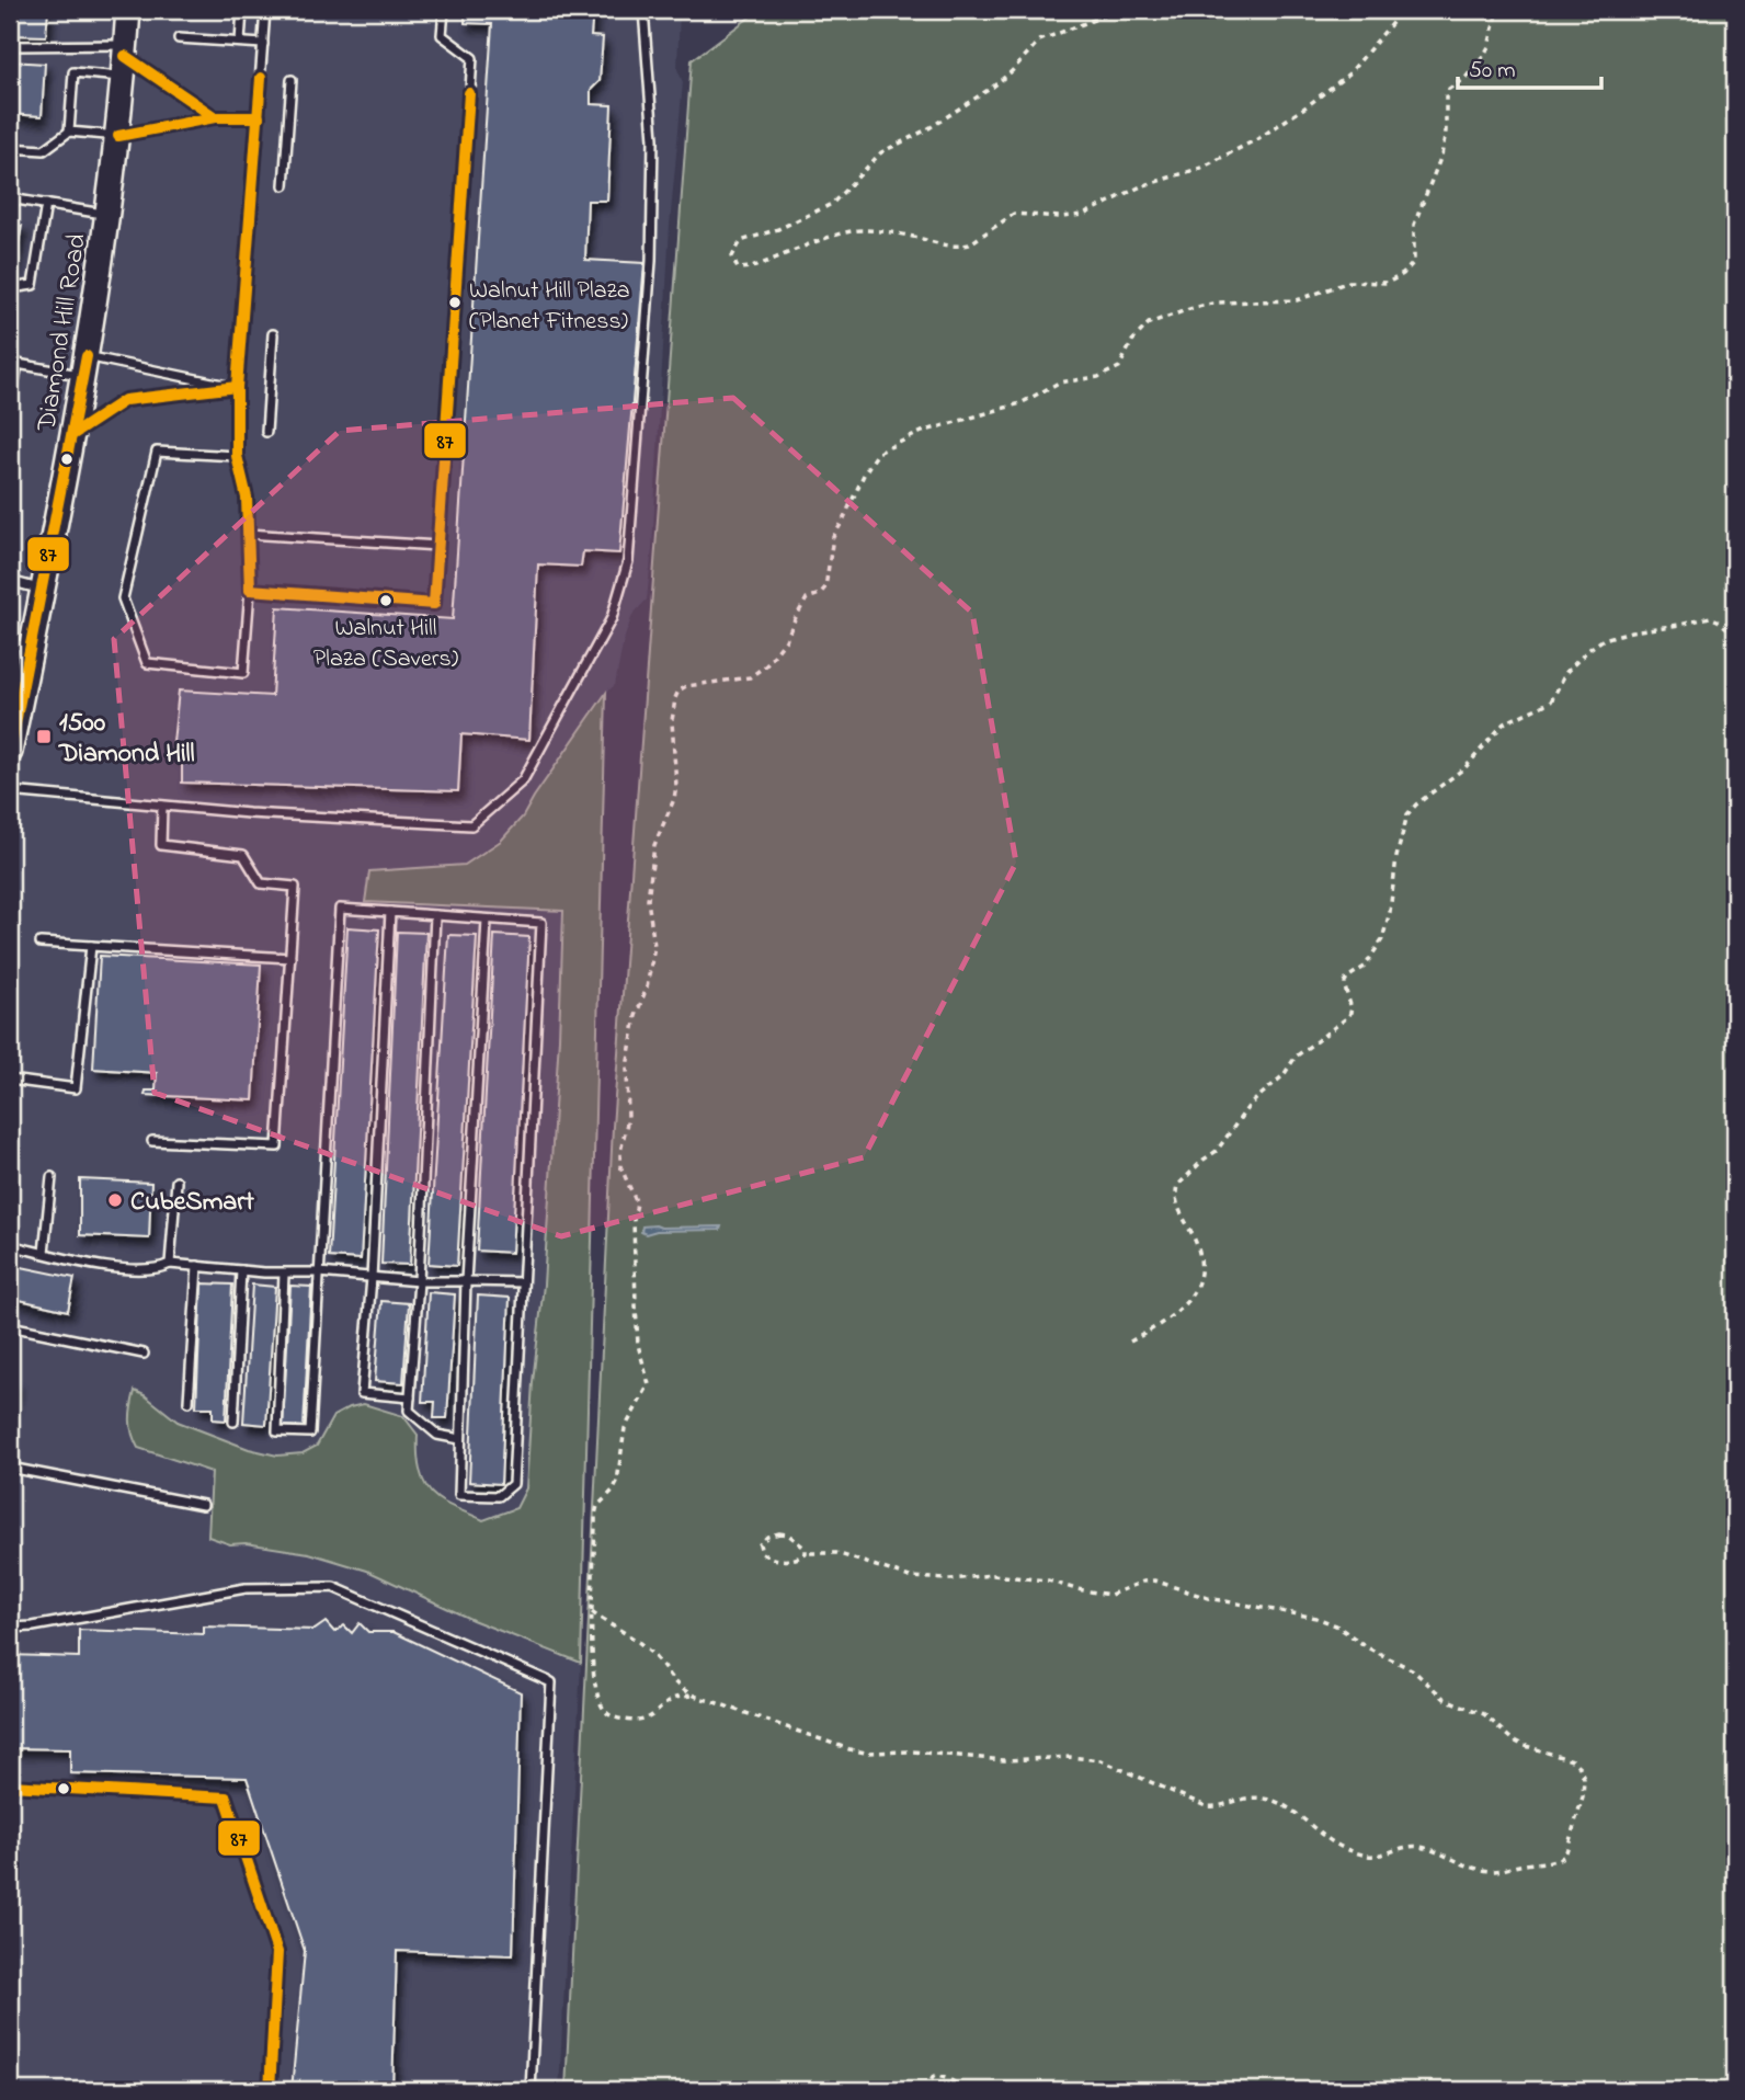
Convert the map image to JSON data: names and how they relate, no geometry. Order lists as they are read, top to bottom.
{
  "streets": {
    "main road": ["Diamond Hill Road"]
  },
  "places": {
    "other": ["Walnut Hill Plaza (Planet Fitness)", "Walnut Hill Plaza (Savers)", "CubeSmart"],
    "transit": ["1500 Diamond Hill"]
  },
  "lines": ["transit line 87"],
  "scale_bar": "50 m"
}
